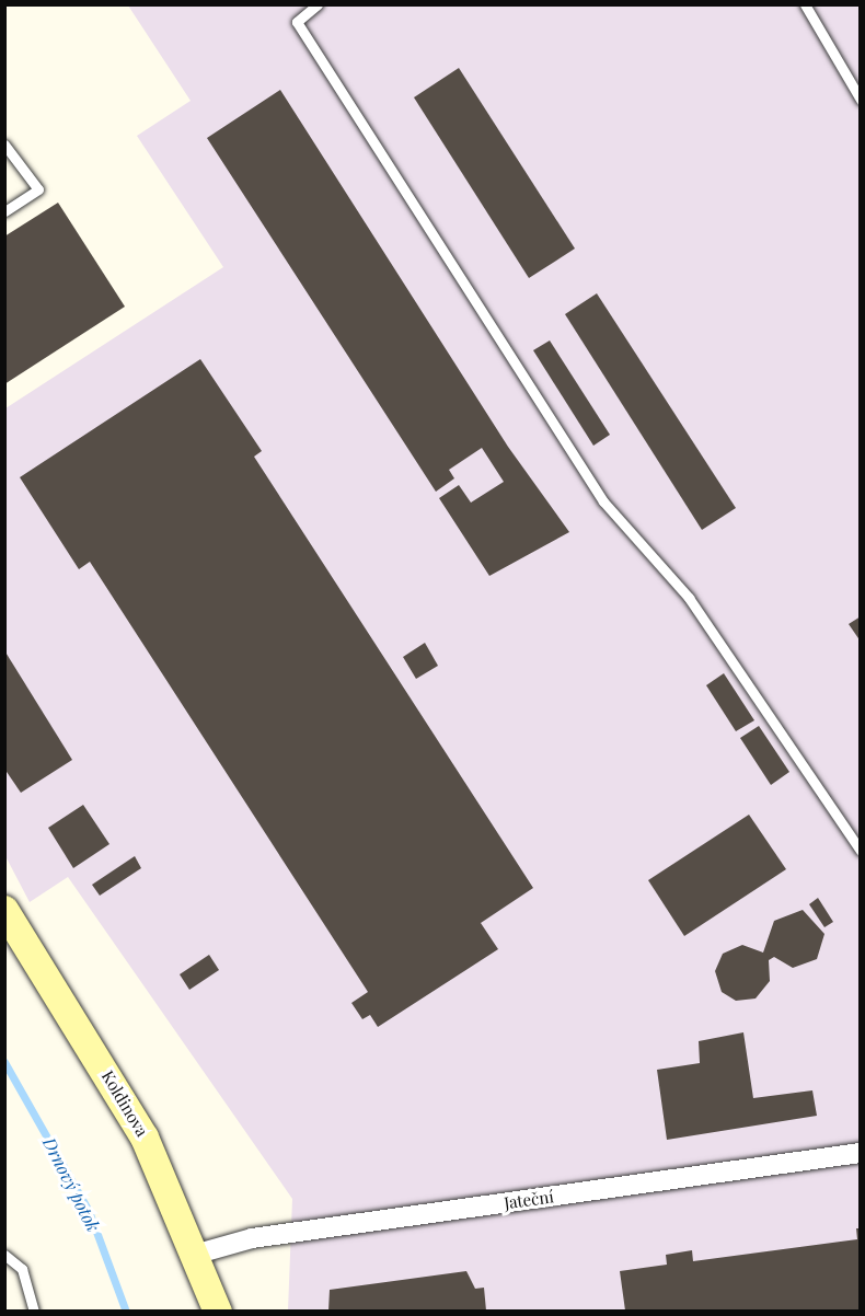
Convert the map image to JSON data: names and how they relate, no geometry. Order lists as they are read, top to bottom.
{
  "streets": {
    "street": ["Koldinova", "Jateční"]
  },
  "crossings": [
    ["Koldinova", "Jateční"]
  ],
  "water": ["Drnový potok"]
}
